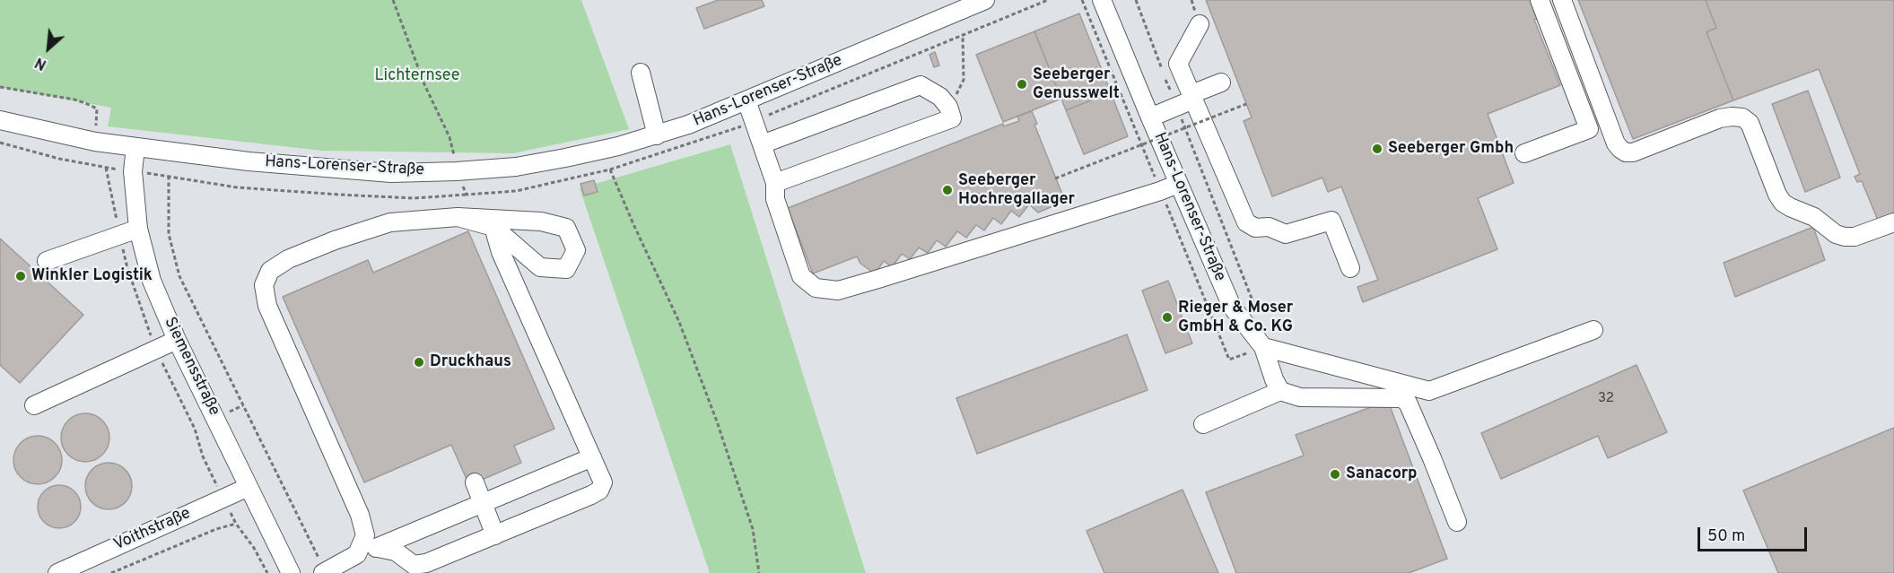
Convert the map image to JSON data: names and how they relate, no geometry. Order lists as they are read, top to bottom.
{
  "streets": {
    "street": ["Hans-Lorenser-Straße", "Siemensstraße", "Voithstraße"]
  },
  "crossings": [
    ["Hans-Lorenser-Straße", "Siemensstraße"],
    ["Siemensstraße", "Voithstraße"]
  ],
  "parks": ["Lichternsee"],
  "places": [
    "Seeberger Genusswelt",
    "Seeberger Gmbh",
    "Seeberger Hochregallager",
    "Winkler Logistik",
    "Rieger & Moser GmbH & Co. KG",
    "Druckhaus",
    "Sanacorp"
  ],
  "house_numbers": ["32"],
  "scale_bar": "50 m",
  "north": "bottom left"
}
